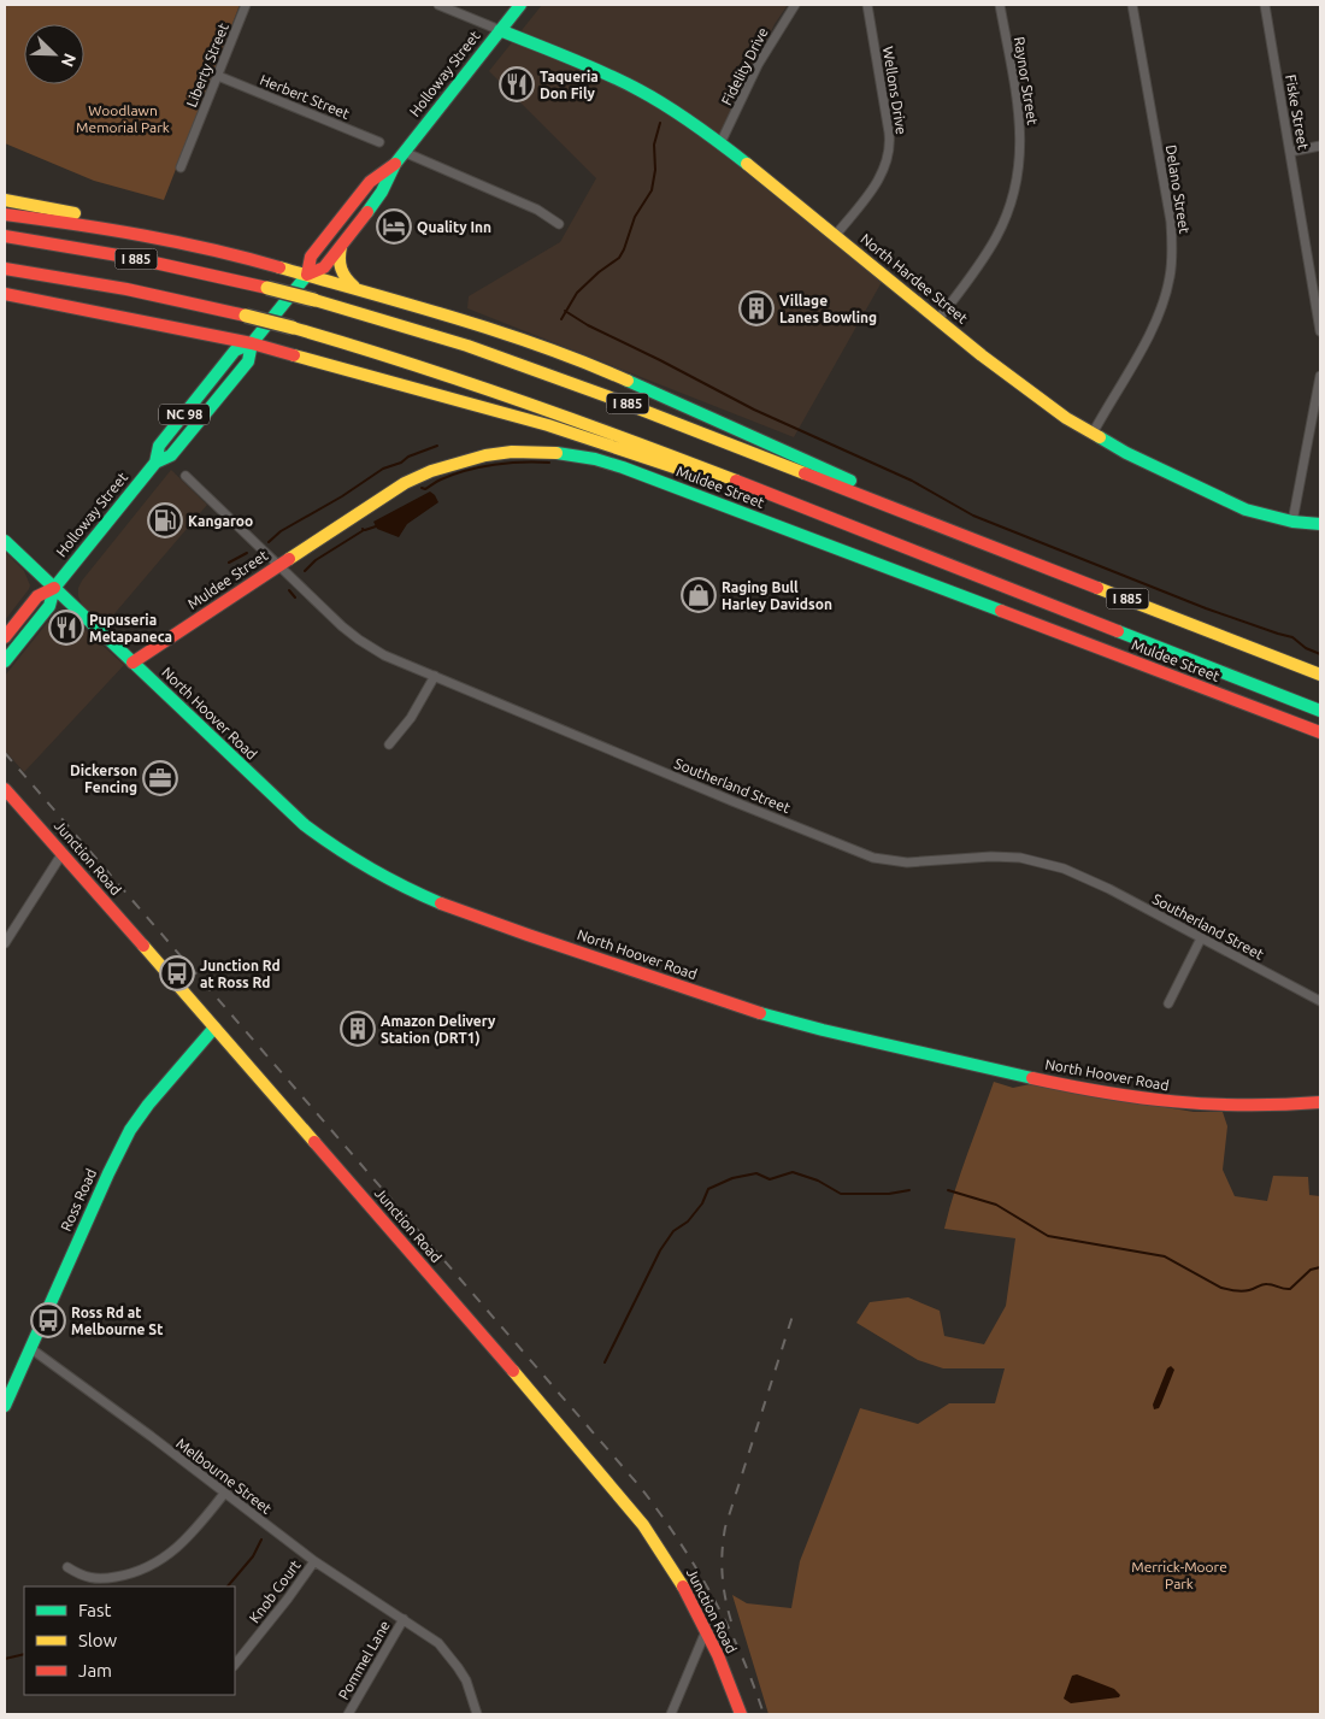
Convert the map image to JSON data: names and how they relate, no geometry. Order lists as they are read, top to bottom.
{
  "streets": {
    "main road": [
      "Holloway Street",
      "I 885",
      "North Hardee Street",
      "NC 98",
      "Muldee Street",
      "North Hoover Road",
      "Junction Road",
      "Ross Road"
    ],
    "street": [
      "Liberty Street",
      "Fidelity Drive",
      "Raynor Street",
      "Wellons Drive",
      "Herbert Street",
      "Fiske Street",
      "Delano Street",
      "Southerland Street",
      "Melbourne Street",
      "Knob Court",
      "Pommel Lane"
    ]
  },
  "crossings": [
    ["Liberty Street", "Herbert Street"],
    ["Fidelity Drive", "North Hardee Street"],
    ["Holloway Street", "North Hardee Street"],
    ["Holloway Street", "North Hoover Road"],
    ["Raynor Street", "North Hardee Street"],
    ["Wellons Drive", "North Hardee Street"],
    ["Delano Street", "North Hardee Street"],
    ["Muldee Street", "North Hoover Road"],
    ["Muldee Street", "Southerland Street"],
    ["Junction Road", "Ross Road"],
    ["Ross Road", "Melbourne Street"],
    ["Melbourne Street", "Knob Court"],
    ["Melbourne Street", "Pommel Lane"]
  ],
  "parks": ["Woodlawn Memorial Park", "Merrick-Moore Park"],
  "places": {
    "restaurant": ["Taqueria Don Fily", "Pupuseria Metapaneca"],
    "hotel": ["Quality Inn"],
    "building": ["Village Lanes Bowling", "Amazon Delivery Station (DRT1)"],
    "fuel station": ["Kangaroo"],
    "shop": ["Raging Bull Harley Davidson"],
    "office": ["Dickerson Fencing"],
    "bus stop": ["Junction Rd at Ross Rd", "Ross Rd at Melbourne St"]
  },
  "legend": ["Fast", "Slow", "Jam"],
  "north": "bottom right"
}
